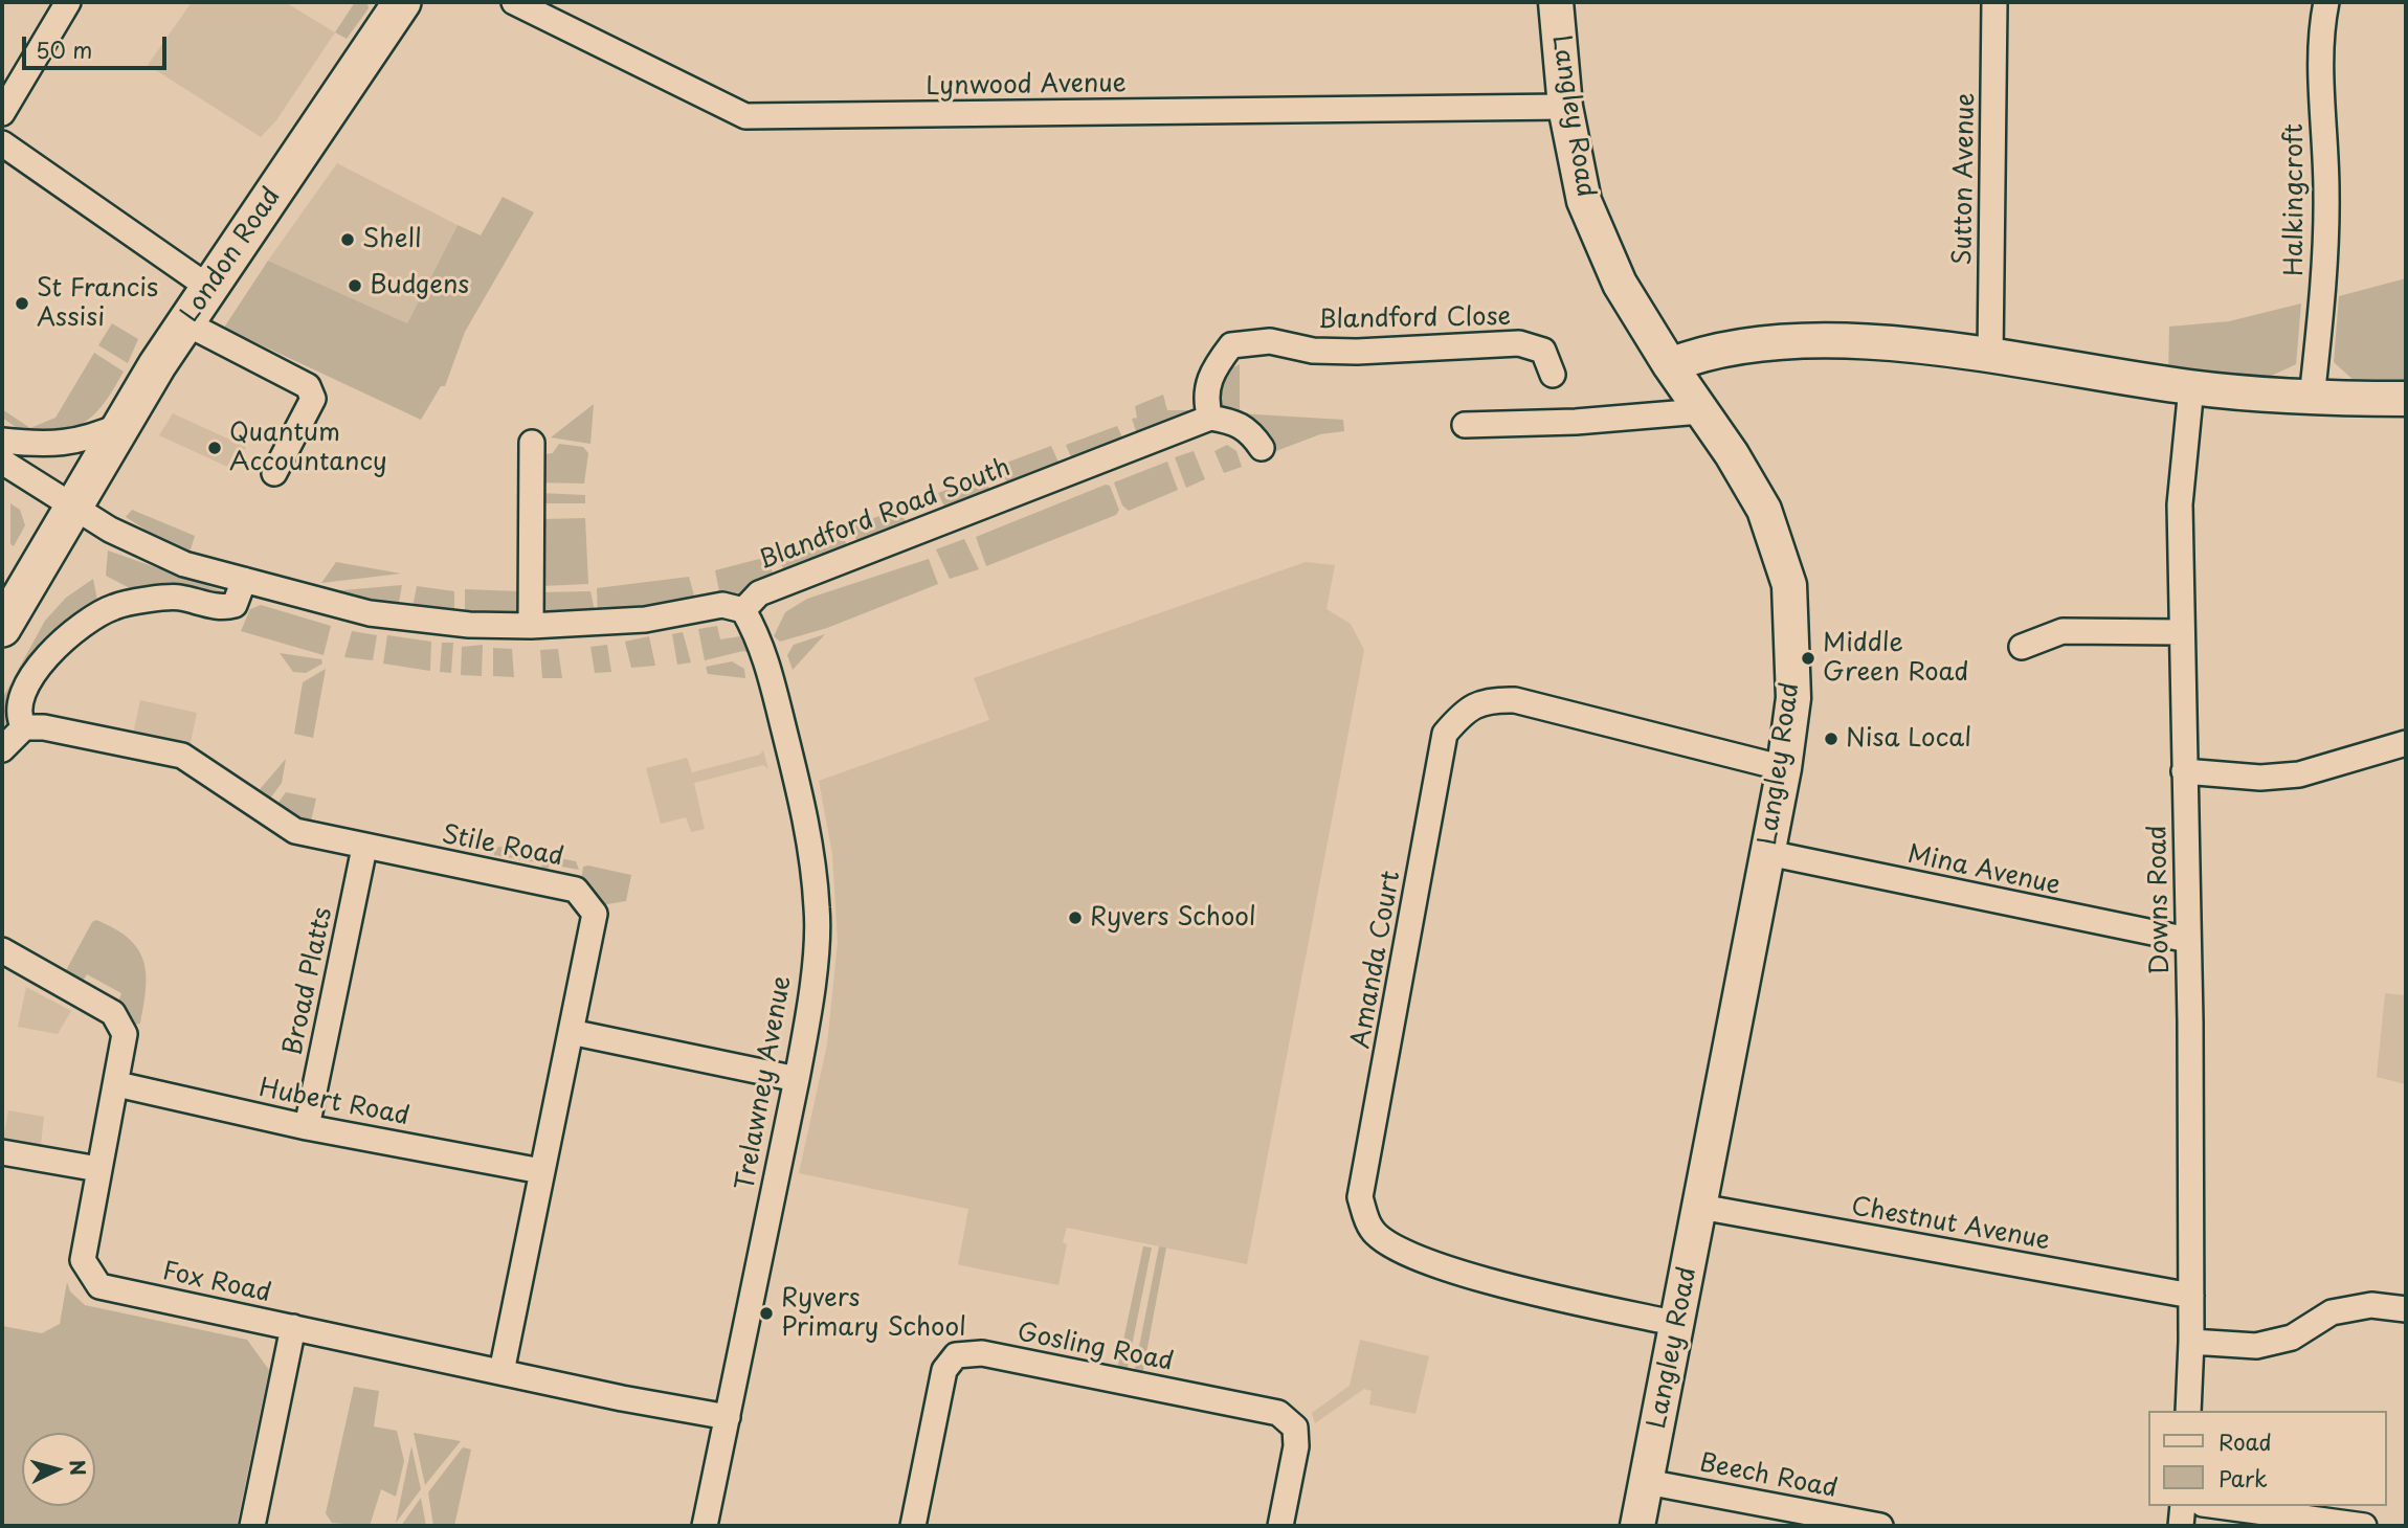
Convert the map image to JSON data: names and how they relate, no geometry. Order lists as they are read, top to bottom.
{
  "streets": {
    "main road": ["London Road"],
    "street": [
      "Lynwood Avenue",
      "Langley Road",
      "Sutton Avenue",
      "Halkingcroft",
      "Blandford Close",
      "Blandford Road South",
      "Stile Road",
      "Mina Avenue",
      "Downs Road",
      "Amanda Court",
      "Broad Platts",
      "Trelawney Avenue",
      "Hubert Road",
      "Chestnut Avenue",
      "Fox Road",
      "Gosling Road",
      "Beech Road"
    ]
  },
  "crossings": [
    ["Lynwood Avenue", "Langley Road"],
    ["Langley Road", "Mina Avenue"],
    ["Langley Road", "Amanda Court"],
    ["Langley Road", "Chestnut Avenue"],
    ["Langley Road", "Beech Road"],
    ["Blandford Close", "Blandford Road South"],
    ["Blandford Road South", "Trelawney Avenue"],
    ["Stile Road", "Broad Platts"],
    ["Stile Road", "Hubert Road"],
    ["Stile Road", "Fox Road"],
    ["Mina Avenue", "Downs Road"],
    ["Downs Road", "Chestnut Avenue"],
    ["Broad Platts", "Hubert Road"],
    ["Trelawney Avenue", "Fox Road"],
    ["Hubert Road", "Fox Road"]
  ],
  "places": [
    "Shell",
    "Budgens",
    "St Francis Assisi",
    "Quantum Accountancy",
    "Middle Green Road",
    "Nisa Local",
    "Ryvers School",
    "Ryvers Primary School"
  ],
  "legend": ["Road", "Park"],
  "scale_bar": "50 m",
  "north": "right"
}
